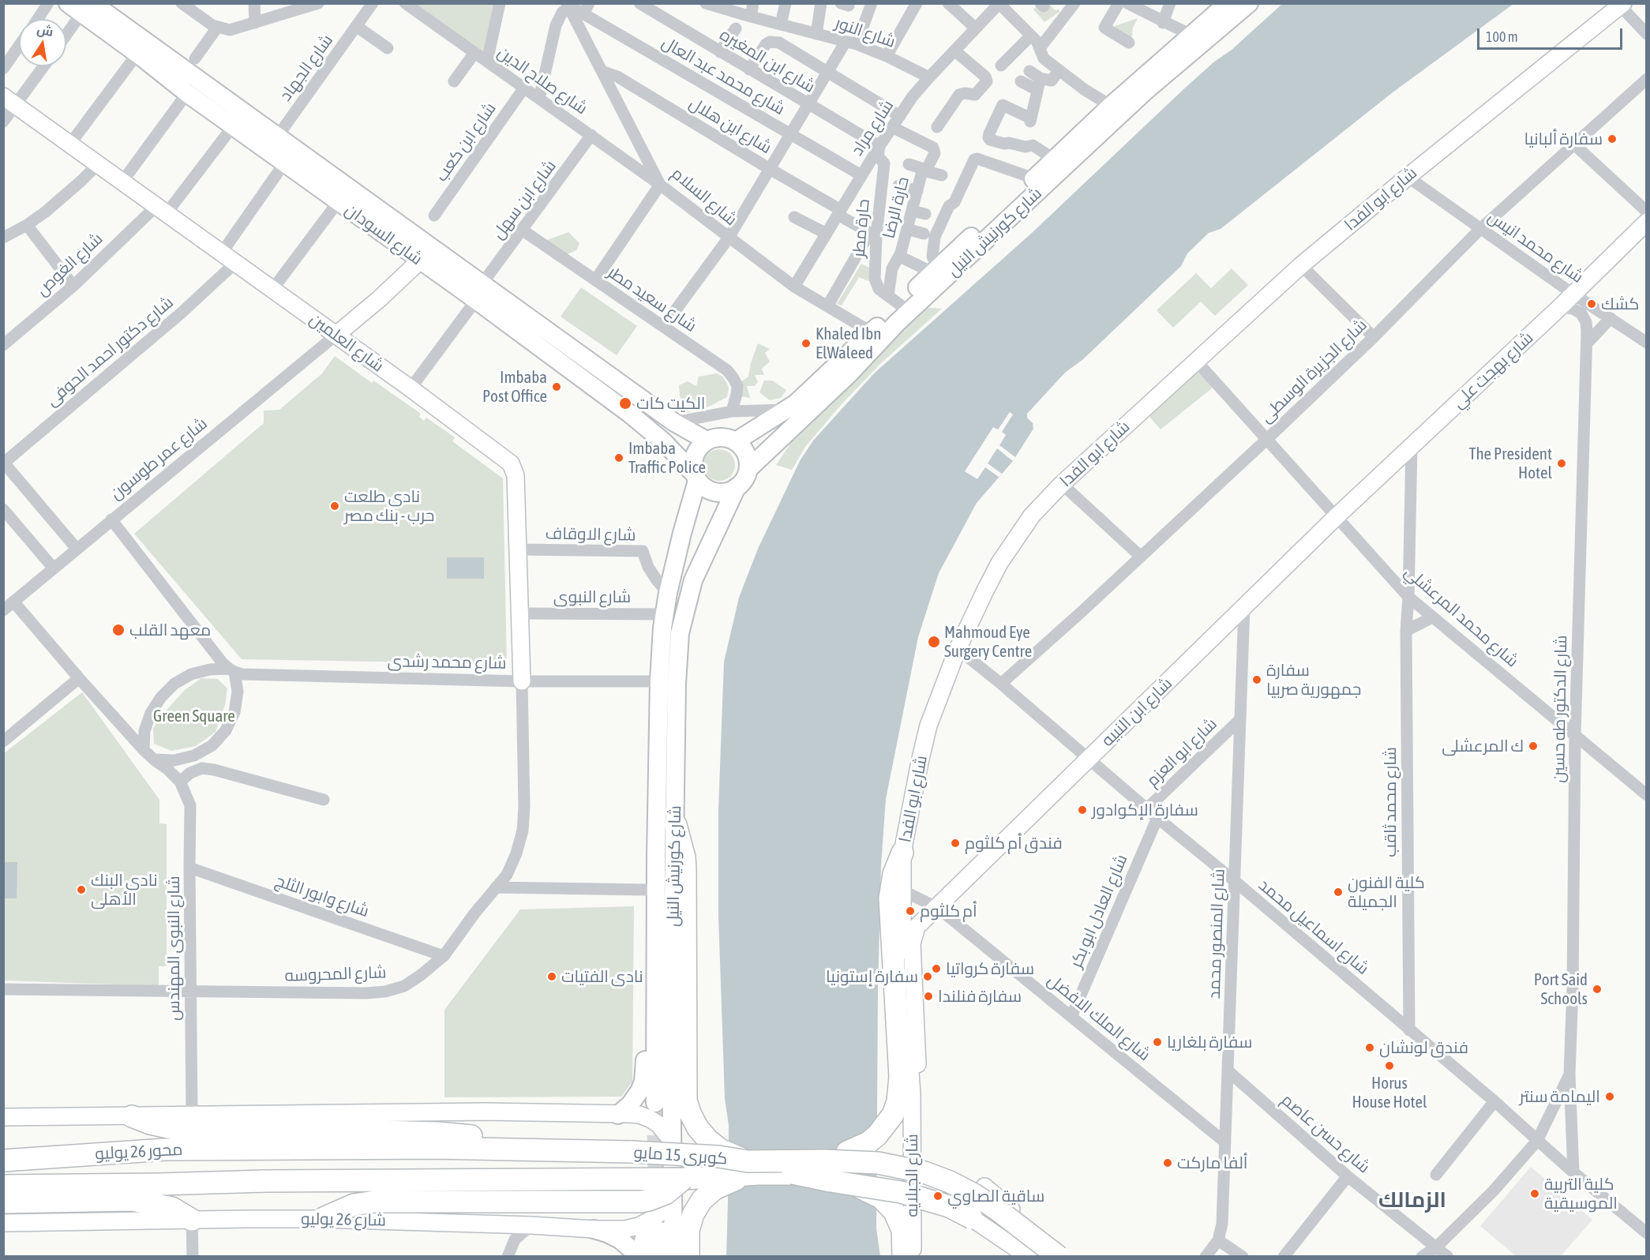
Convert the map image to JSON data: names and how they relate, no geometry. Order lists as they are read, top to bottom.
{
  "streets": {
    "highway": ["محور 26 يوليو", "كوبرى 15 مايو"],
    "main road": ["شارع كورنيش النيل", "شارع السودان"],
    "street": [
      "شارع النور",
      "شارع ابن المغيره",
      "شارع الجهاد",
      "شارع محمد عبد العال",
      "شارع صلاح الدين",
      "شارع ابن هلال",
      "شارع مراد",
      "شارع ابن كعب",
      "شارع السلام",
      "شارع ابو الفدا",
      "شارع ابن سهل",
      "حارة الرضا",
      "حارة مطر",
      "شارع محمد انيس",
      "شارع الغوص",
      "شارع سعيد مطر",
      "شارع العلمين",
      "شارع دكتور احمد الحوفى",
      "شارع بهجت علي",
      "شارع الجزيرة الوسطى",
      "شارع عمر طوسون",
      "شارع الاوقاف",
      "شارع النبوى",
      "شارع محمد المرعشلي",
      "شارع محمد رشدى",
      "شارع الدكتور طه حسين",
      "شارع ابن النبيه",
      "شارع ابو العزم",
      "شارع محمد ثاقب",
      "شارع وابور الثلج",
      "شارع العادل ابو بكر",
      "شارع اسماعيل محمد",
      "شارع المنصور محمد",
      "شارع النبوى المهندس",
      "شارع المحروسه",
      "شارع الملك الافضل",
      "شارع حسن عاصم",
      "شارع الجبلايه",
      "شارع 26 يوليو"
    ]
  },
  "crossings": [
    ["شارع النور", "شارع مراد"],
    ["شارع ابن المغيره", "شارع مراد"],
    ["شارع ابن المغيره", "حارة مطر"],
    ["شارع الجهاد", "شارع السودان"],
    ["شارع محمد عبد العال", "شارع مراد"],
    ["شارع محمد عبد العال", "شارع السلام"],
    ["شارع صلاح الدين", "شارع ابن كعب"],
    ["شارع صلاح الدين", "شارع السلام"],
    ["شارع صلاح الدين", "شارع ابن سهل"],
    ["شارع ابن هلال", "شارع مراد"],
    ["شارع ابن هلال", "شارع السلام"],
    ["شارع ابن هلال", "حارة مطر"],
    ["شارع مراد", "شارع السلام"],
    ["شارع مراد", "حارة الرضا"],
    ["شارع مراد", "حارة مطر"],
    ["شارع السلام", "شارع كورنيش النيل"],
    ["شارع ابو الفدا", "شارع محمد انيس"],
    ["شارع ابو الفدا", "شارع محمد المرعشلي"],
    ["شارع ابو الفدا", "شارع اسماعيل محمد"],
    ["شارع ابو الفدا", "شارع الملك الافضل"],
    ["شارع ابو الفدا", "شارع الجبلايه"],
    ["شارع ابن سهل", "شارع السودان"],
    ["شارع ابن سهل", "شارع سعيد مطر"],
    ["حارة الرضا", "حارة مطر"],
    ["حارة الرضا", "شارع كورنيش النيل"],
    ["حارة مطر", "شارع كورنيش النيل"],
    ["شارع كورنيش النيل", "شارع السودان"],
    ["شارع كورنيش النيل", "شارع الاوقاف"],
    ["شارع كورنيش النيل", "شارع النبوى"],
    ["شارع كورنيش النيل", "شارع محمد رشدى"],
    ["شارع كورنيش النيل", "شارع 26 يوليو"],
    ["شارع السودان", "شارع الغوص"],
    ["شارع محمد انيس", "شارع بهجت علي"],
    ["شارع محمد انيس", "شارع الجزيرة الوسطى"],
    ["شارع الغوص", "شارع العلمين"],
    ["شارع العلمين", "شارع دكتور احمد الحوفى"],
    ["شارع العلمين", "شارع عمر طوسون"],
    ["شارع العلمين", "شارع الاوقاف"],
    ["شارع العلمين", "شارع النبوى"],
    ["شارع العلمين", "شارع محمد رشدى"],
    ["شارع العلمين", "شارع المحروسه"],
    ["شارع بهجت علي", "شارع محمد المرعشلي"],
    ["شارع بهجت علي", "شارع الدكتور طه حسين"],
    ["شارع بهجت علي", "شارع ابن النبيه"],
    ["شارع بهجت علي", "شارع محمد ثاقب"],
    ["شارع الجزيرة الوسطى", "شارع محمد المرعشلي"],
    ["شارع الجزيرة الوسطى", "شارع اسماعيل محمد"],
    ["شارع محمد المرعشلي", "شارع الدكتور طه حسين"],
    ["شارع محمد المرعشلي", "شارع ابن النبيه"],
    ["شارع محمد المرعشلي", "شارع محمد ثاقب"],
    ["شارع محمد رشدى", "شارع النبوى المهندس"],
    ["شارع محمد رشدى", "شارع المحروسه"],
    ["شارع الدكتور طه حسين", "شارع اسماعيل محمد"],
    ["شارع الدكتور طه حسين", "شارع حسن عاصم"],
    ["شارع ابن النبيه", "شارع اسماعيل محمد"],
    ["شارع ابن النبيه", "شارع المنصور محمد"],
    ["شارع ابن النبيه", "شارع الملك الافضل"],
    ["شارع ابو العزم", "شارع اسماعيل محمد"],
    ["شارع ابو العزم", "شارع المنصور محمد"],
    ["شارع محمد ثاقب", "شارع اسماعيل محمد"],
    ["شارع وابور الثلج", "شارع النبوى المهندس"],
    ["شارع وابور الثلج", "شارع المحروسه"],
    ["شارع العادل ابو بكر", "شارع اسماعيل محمد"],
    ["شارع العادل ابو بكر", "شارع الملك الافضل"],
    ["شارع اسماعيل محمد", "شارع المنصور محمد"],
    ["شارع المنصور محمد", "شارع الملك الافضل"],
    ["شارع المنصور محمد", "شارع حسن عاصم"],
    ["شارع النبوى المهندس", "شارع المحروسه"],
    ["محور 26 يوليو", "كوبرى 15 مايو"]
  ],
  "districts": ["الزمالك"],
  "parks": ["Green Square"],
  "places": [
    "سفارة ألبانيا",
    "كشك",
    "Khaled Ibn ElWaleed",
    "Imbaba Post Office",
    "الکيت کات",
    "Imbaba Traffic Police",
    "The President Hotel",
    "نادى طلعت حرب - بنك مصر",
    "معهد القلب",
    "Mahmoud Eye Surgery Centre",
    "سفارة جمهورية صربيا",
    "ك المرعشلى",
    "سفارة الإكوادور",
    "فندق أم كلثوم",
    "نادى البنك الأهلى",
    "كلية الفنون الجميلة",
    "أم كلثوم",
    "سفارة كرواتيا",
    "نادى الفتيات",
    "سفارة إستونيا",
    "Port Said Schools",
    "سفارة فنلندا",
    "سفارة بلغاريا",
    "فندق لونشان",
    "Horus House Hotel",
    "اليمامة سنتر",
    "ألفا ماركت",
    "كلية التربية الموسيقية",
    "ساقية الصاوي"
  ],
  "scale_bar": "100 m",
  "north": "top"
}
